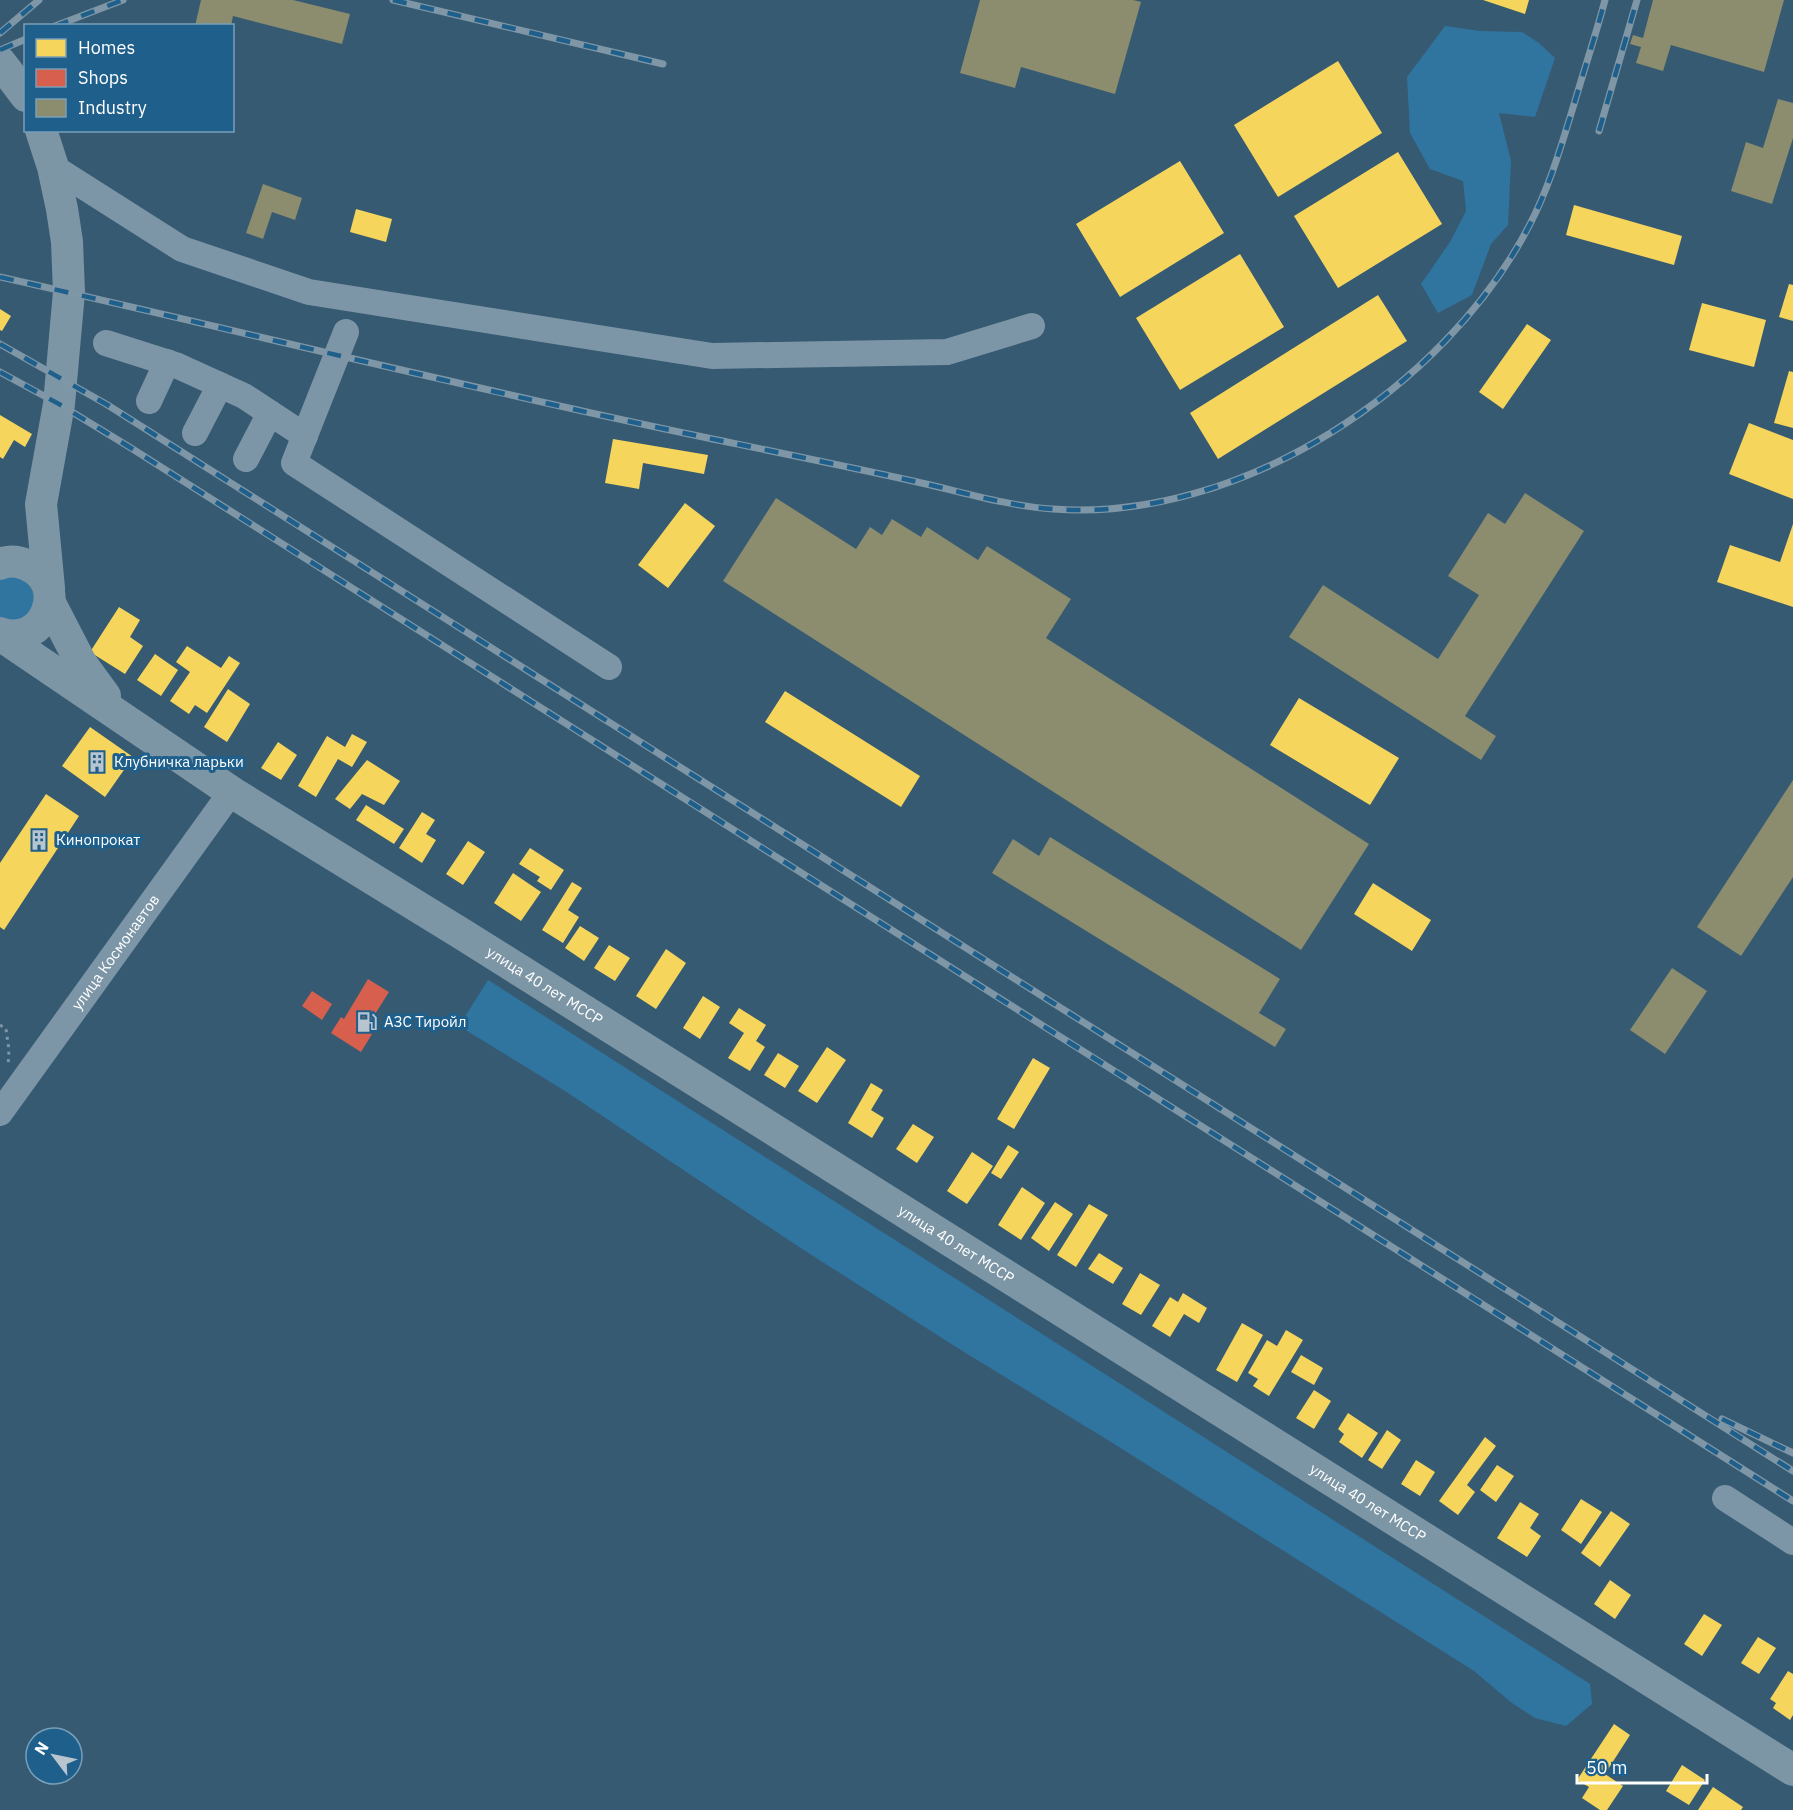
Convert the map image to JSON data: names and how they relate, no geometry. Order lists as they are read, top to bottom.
{
  "streets": {
    "main road": ["улица 40 лет МССР"],
    "street": ["улица Космонавтов"]
  },
  "crossings": [
    ["улица Космонавтов", "улица 40 лет МССР"]
  ],
  "places": {
    "building": ["Клубничка ларьки", "Кинопрокат"],
    "fuel station": ["АЗС Тиройл"]
  },
  "legend": ["Homes", "Shops", "Industry"],
  "scale_bar": "50 m",
  "north": "top left"
}
